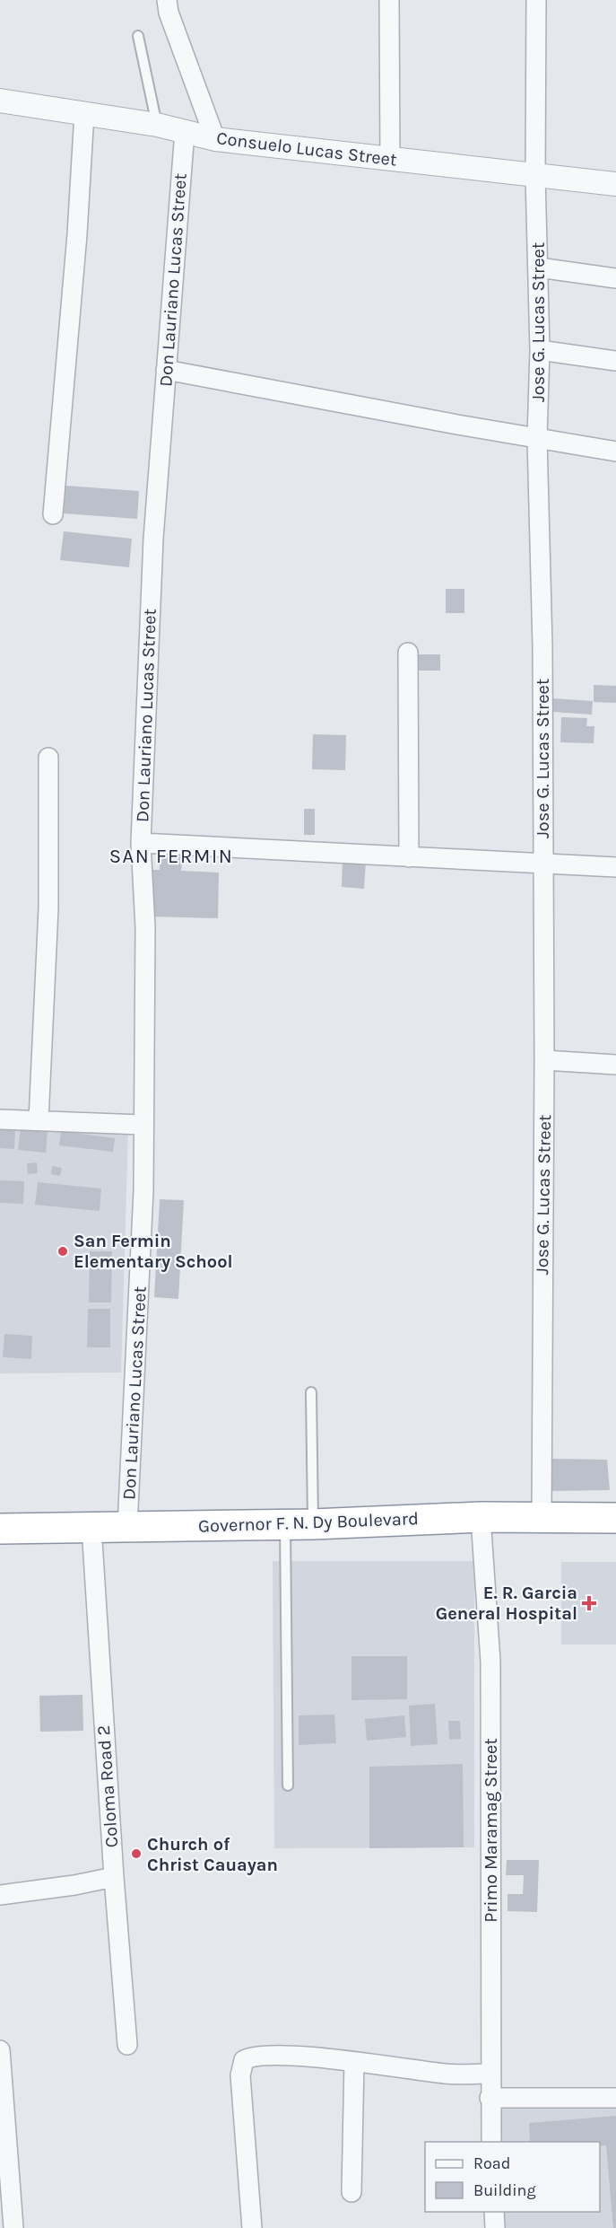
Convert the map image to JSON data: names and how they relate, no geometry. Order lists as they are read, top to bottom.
{
  "streets": {
    "highway": ["Governor F. N. Dy Boulevard"],
    "street": [
      "Consuelo Lucas Street",
      "Don Lauriano Lucas Street",
      "Jose G. Lucas Street",
      "Coloma Road 2",
      "Primo Maramag Street"
    ]
  },
  "crossings": [
    ["Consuelo Lucas Street", "Don Lauriano Lucas Street"],
    ["Consuelo Lucas Street", "Jose G. Lucas Street"],
    ["Don Lauriano Lucas Street", "Governor F. N. Dy Boulevard"],
    ["Jose G. Lucas Street", "Governor F. N. Dy Boulevard"],
    ["Governor F. N. Dy Boulevard", "Coloma Road 2"],
    ["Governor F. N. Dy Boulevard", "Primo Maramag Street"]
  ],
  "districts": ["SAN FERMIN"],
  "places": {
    "other": ["San Fermin Elementary School", "Church of Christ Cauayan"],
    "health": ["E. R. Garcia General Hospital"]
  },
  "legend": ["Road", "Building"]
}
